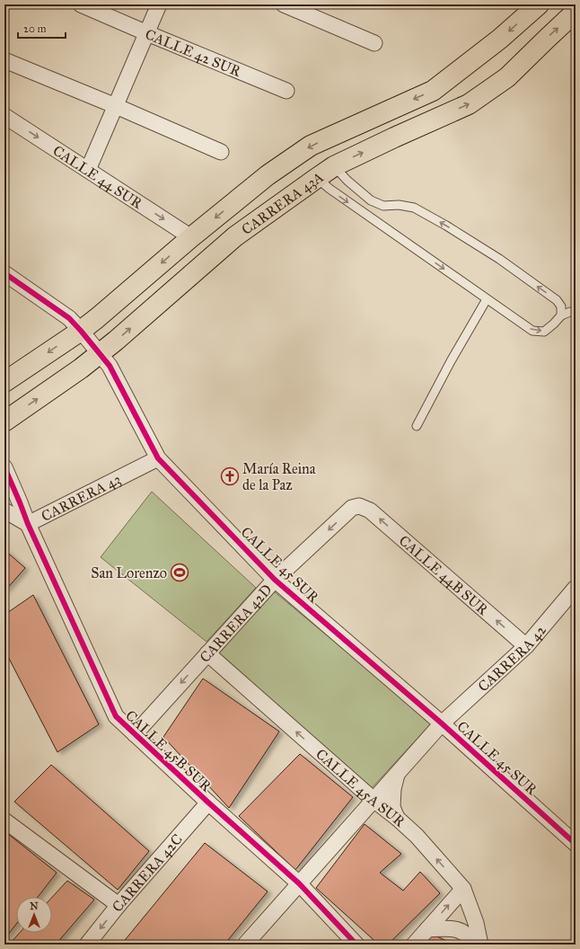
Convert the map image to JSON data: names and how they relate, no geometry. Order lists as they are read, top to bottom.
{
  "streets": {
    "main road": ["CARRERA 43A"],
    "street": [
      "CALLE 42 SUR",
      "CALLE 44 SUR",
      "CARRERA 43",
      "CALLE 45 SUR",
      "CALLE 44B SUR",
      "CARRERA 42D",
      "CARRERA 42",
      "CALLE 45B SUR",
      "CALLE 45A SUR",
      "CARRERA 42C"
    ]
  },
  "crossings": [
    ["CALLE 44 SUR", "CARRERA 43A"],
    ["CARRERA 43A", "CALLE 45 SUR"],
    ["CARRERA 43", "CALLE 45 SUR"],
    ["CARRERA 43", "CALLE 45B SUR"],
    ["CALLE 45 SUR", "CARRERA 42D"],
    ["CALLE 45 SUR", "CARRERA 42"],
    ["CALLE 44B SUR", "CARRERA 42D"],
    ["CALLE 44B SUR", "CARRERA 42"],
    ["CARRERA 42D", "CALLE 45B SUR"],
    ["CARRERA 42D", "CALLE 45A SUR"],
    ["CARRERA 42", "CALLE 45B SUR"],
    ["CARRERA 42", "CALLE 45A SUR"],
    ["CALLE 45B SUR", "CARRERA 42C"]
  ],
  "one_way": ["CALLE 44B SUR", "CARRERA 42D", "CALLE 45A SUR"],
  "places": {
    "church": ["María Reina de la Paz"],
    "sports": ["San Lorenzo"]
  },
  "scale_bar": "20 m",
  "north": "top"
}
